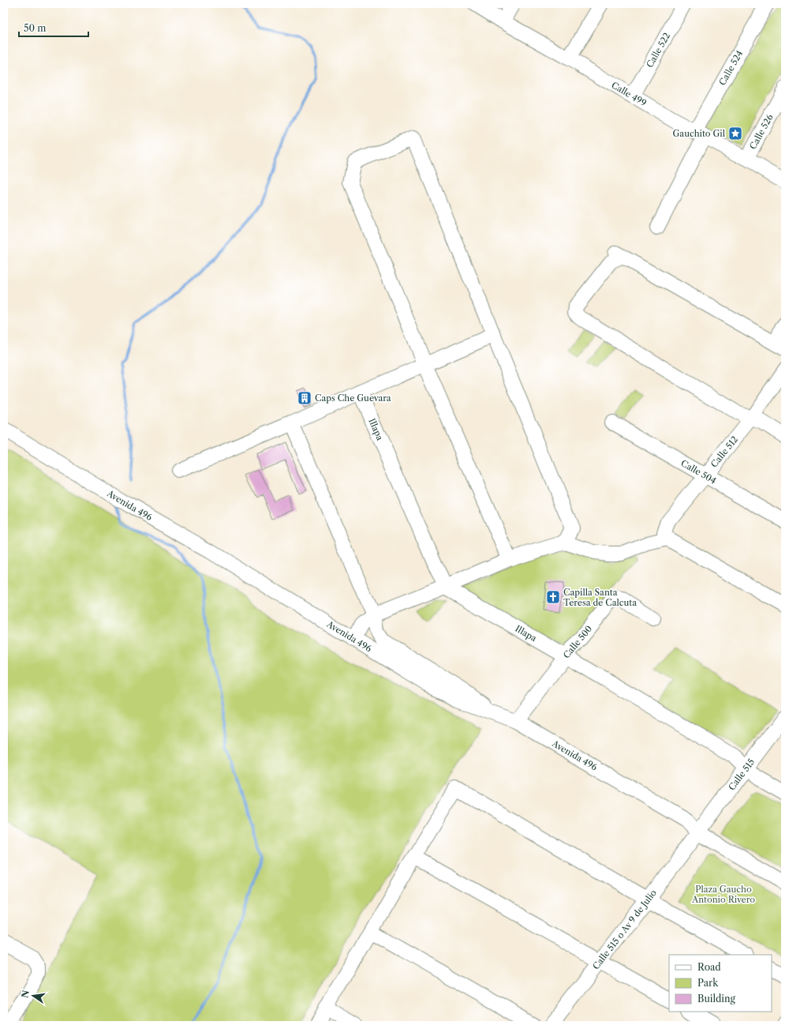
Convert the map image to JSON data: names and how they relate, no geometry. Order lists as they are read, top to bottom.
{
  "streets": {
    "street": [
      "Calle 522",
      "Calle 524",
      "Calle 499",
      "Calle 526",
      "Illapa",
      "Calle 512",
      "Calle 504",
      "Avenida 496",
      "Calle 500",
      "Calle 515",
      "Calle 515 o Av 9 de Julio"
    ]
  },
  "crossings": [
    ["Calle 522", "Calle 499"],
    ["Calle 524", "Calle 499"],
    ["Calle 499", "Calle 526"],
    ["Illapa", "Calle 500"],
    ["Illapa", "Calle 515"],
    ["Calle 512", "Calle 504"],
    ["Avenida 496", "Calle 500"],
    ["Avenida 496", "Calle 515"],
    ["Avenida 496", "Calle 515 o Av 9 de Julio"],
    ["Calle 515", "Calle 515 o Av 9 de Julio"]
  ],
  "parks": ["Plaza Gaucho Antonio Rivero"],
  "places": {
    "place": ["Gauchito Gil"],
    "building": ["Caps Che Guevara"],
    "church": ["Capilla Santa Teresa de Calcuta"]
  },
  "legend": ["Road", "Park", "Building"],
  "scale_bar": "50 m",
  "north": "left"
}
